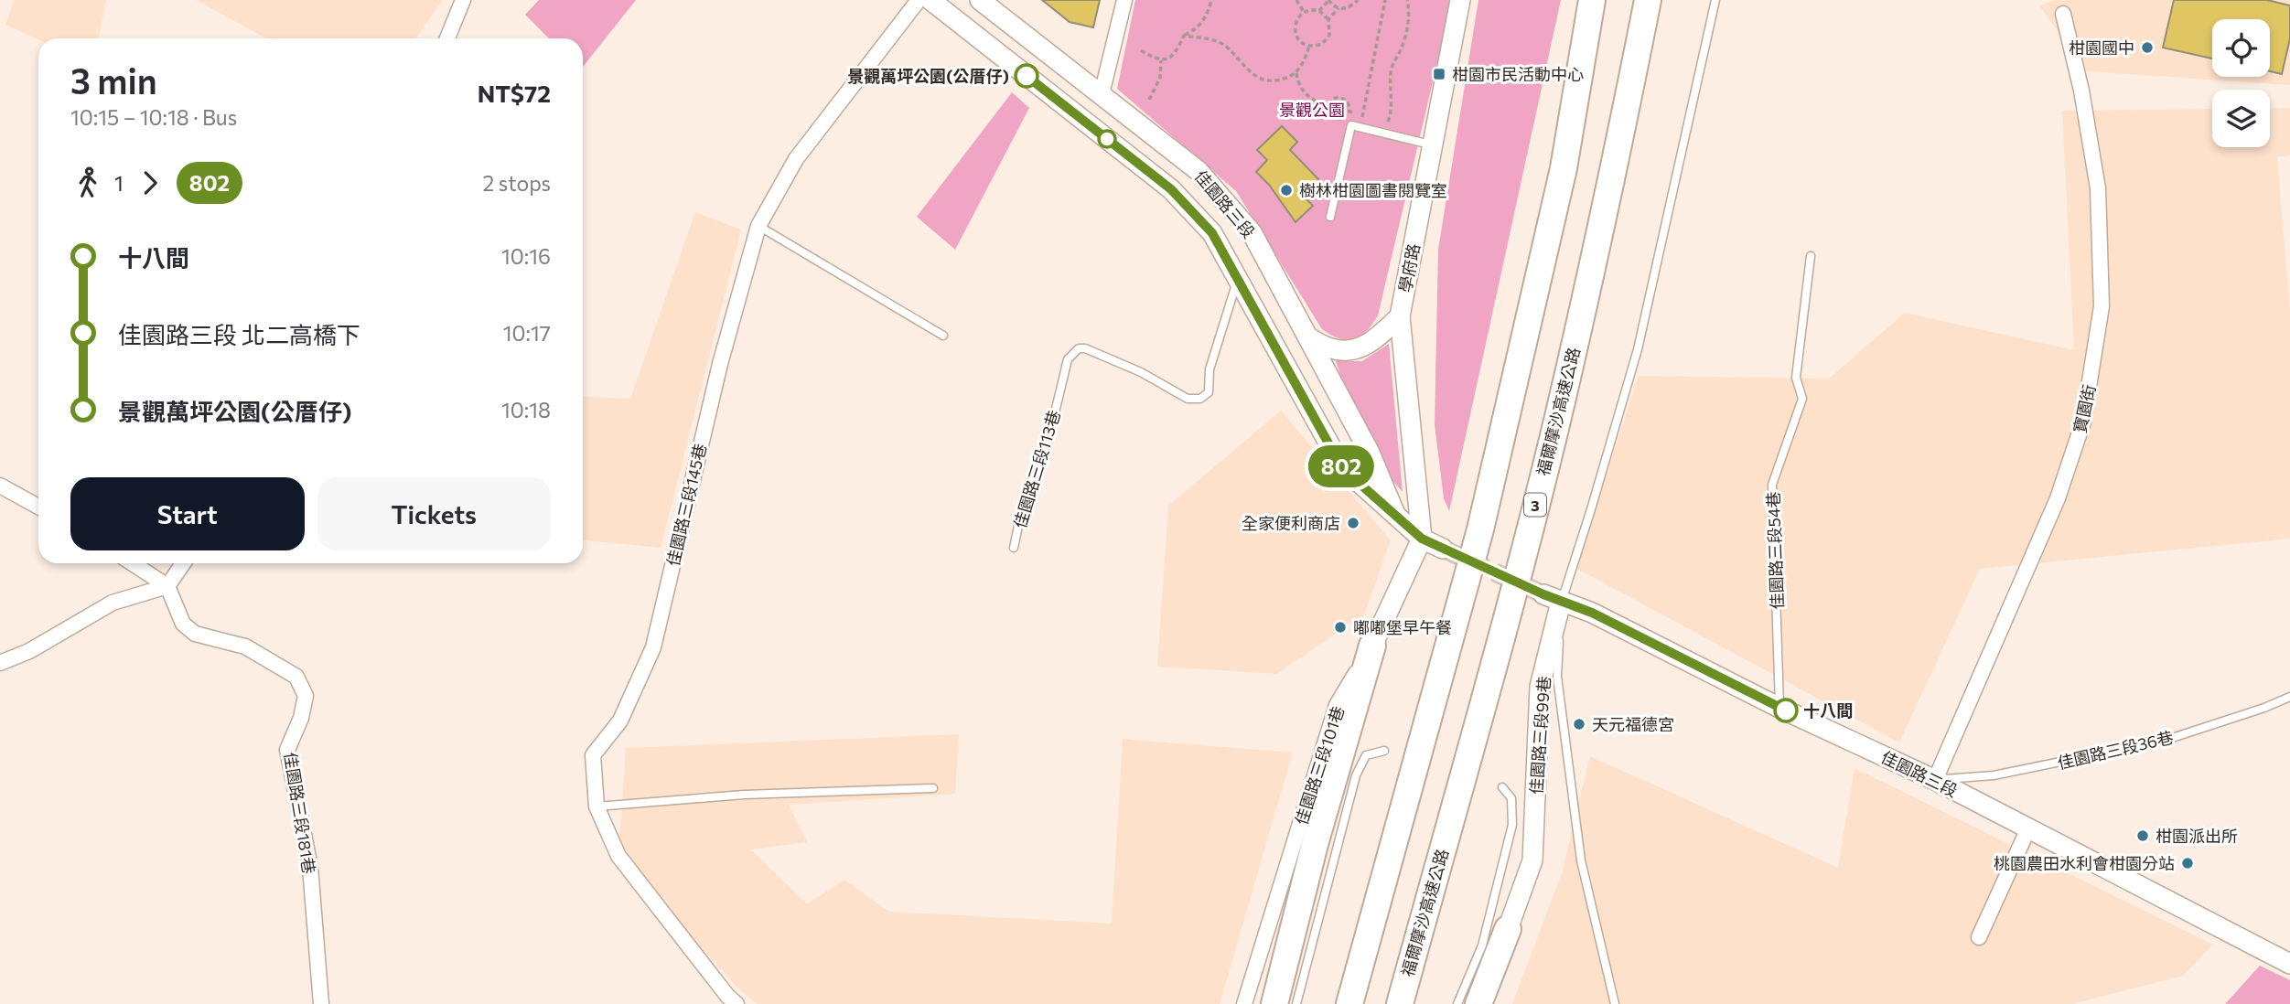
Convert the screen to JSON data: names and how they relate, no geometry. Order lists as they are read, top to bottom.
{
  "streets": {
    "highway": ["福爾摩沙高速公路", "3"],
    "street": [
      "佳園路三段",
      "學府路",
      "寶園街",
      "佳園路三段145巷",
      "佳園路三段99巷",
      "佳園路三段101巷",
      "佳園路三段181巷"
    ],
    "lane": ["佳園路三段113巷", "佳園路三段54巷", "佳園路三段36巷"]
  },
  "crossings": [
    ["佳園路三段", "學府路"],
    ["佳園路三段", "寶園街"],
    ["佳園路三段", "佳園路三段113巷"],
    ["佳園路三段", "佳園路三段54巷"],
    ["佳園路三段", "佳園路三段99巷"],
    ["佳園路三段", "佳園路三段36巷"],
    ["佳園路三段", "佳園路三段101巷"],
    ["學府路", "佳園路三段101巷"],
    ["寶園街", "佳園路三段36巷"]
  ],
  "parks": ["景觀公園"],
  "places": {
    "other": [
      "柑園國中",
      "景觀萬坪公園(公厝仔)",
      "樹林柑園圖書閱覽室",
      "全家便利商店",
      "嘟嘟堡早午餐",
      "十八間",
      "天元福德宮",
      "柑園派出所",
      "桃園農田水利會柑園分站"
    ],
    "transit": ["柑園市民活動中心"]
  },
  "lines": ["bus line 802"],
  "page": {
    "on_map": "802",
    "heading": ["3 min", "10:15 – 10:18 · Bus", "NT$72"],
    "legs": ["1", "802", "2 stops"],
    "list": [
      {
        "name": "十八間",
        "value": "10:16"
      },
      {
        "name": "佳園路三段 北二高橋下",
        "value": "10:17"
      },
      {
        "name": "景觀萬坪公園(公厝仔)",
        "value": "10:18"
      }
    ],
    "buttons": ["Start", "Tickets"]
  }
}
